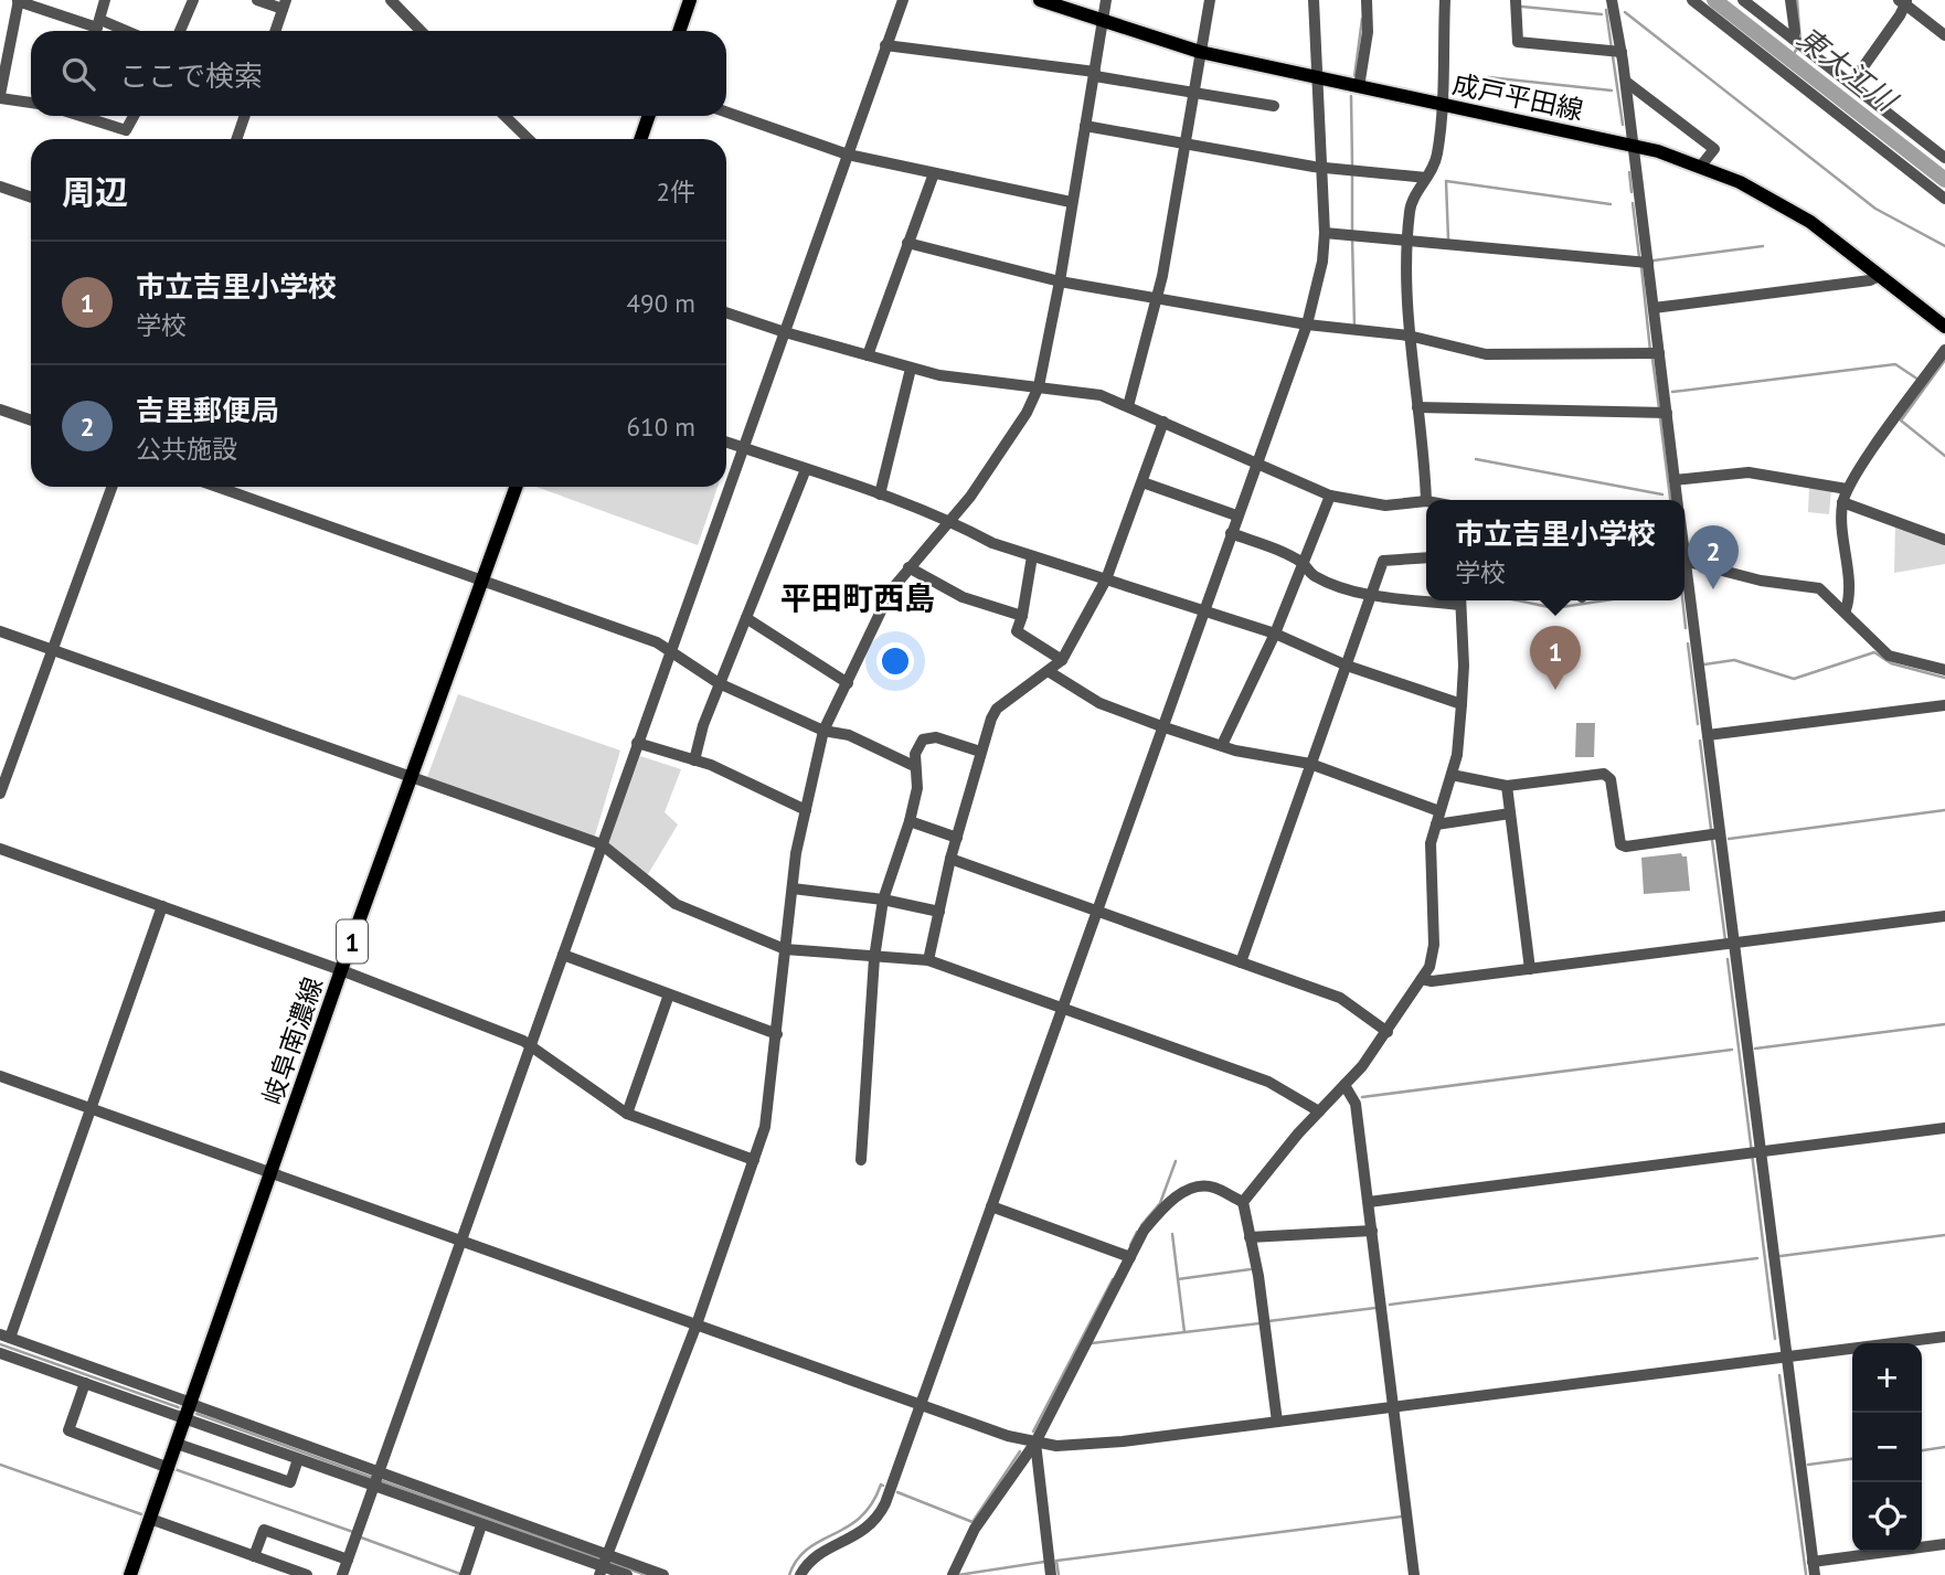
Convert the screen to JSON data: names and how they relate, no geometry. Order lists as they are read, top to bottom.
{
  "streets": {
    "main road": ["成戸平田線", "1", "岐阜南濃線"]
  },
  "districts": ["平田町西島"],
  "water": ["東大江川"],
  "page": {
    "search": "ここで検索",
    "heading": ["周辺", "2件"],
    "list": [
      {
        "mark": "1",
        "name": "市立吉里小学校",
        "note": "学校",
        "value": "490 m"
      },
      {
        "mark": "2",
        "name": "吉里郵便局",
        "note": "公共施設",
        "value": "610 m"
      }
    ],
    "popup": ["市立吉里小学校", "学校"],
    "pins": ["2", "1"],
    "map_buttons": ["+", "−"]
  }
}
